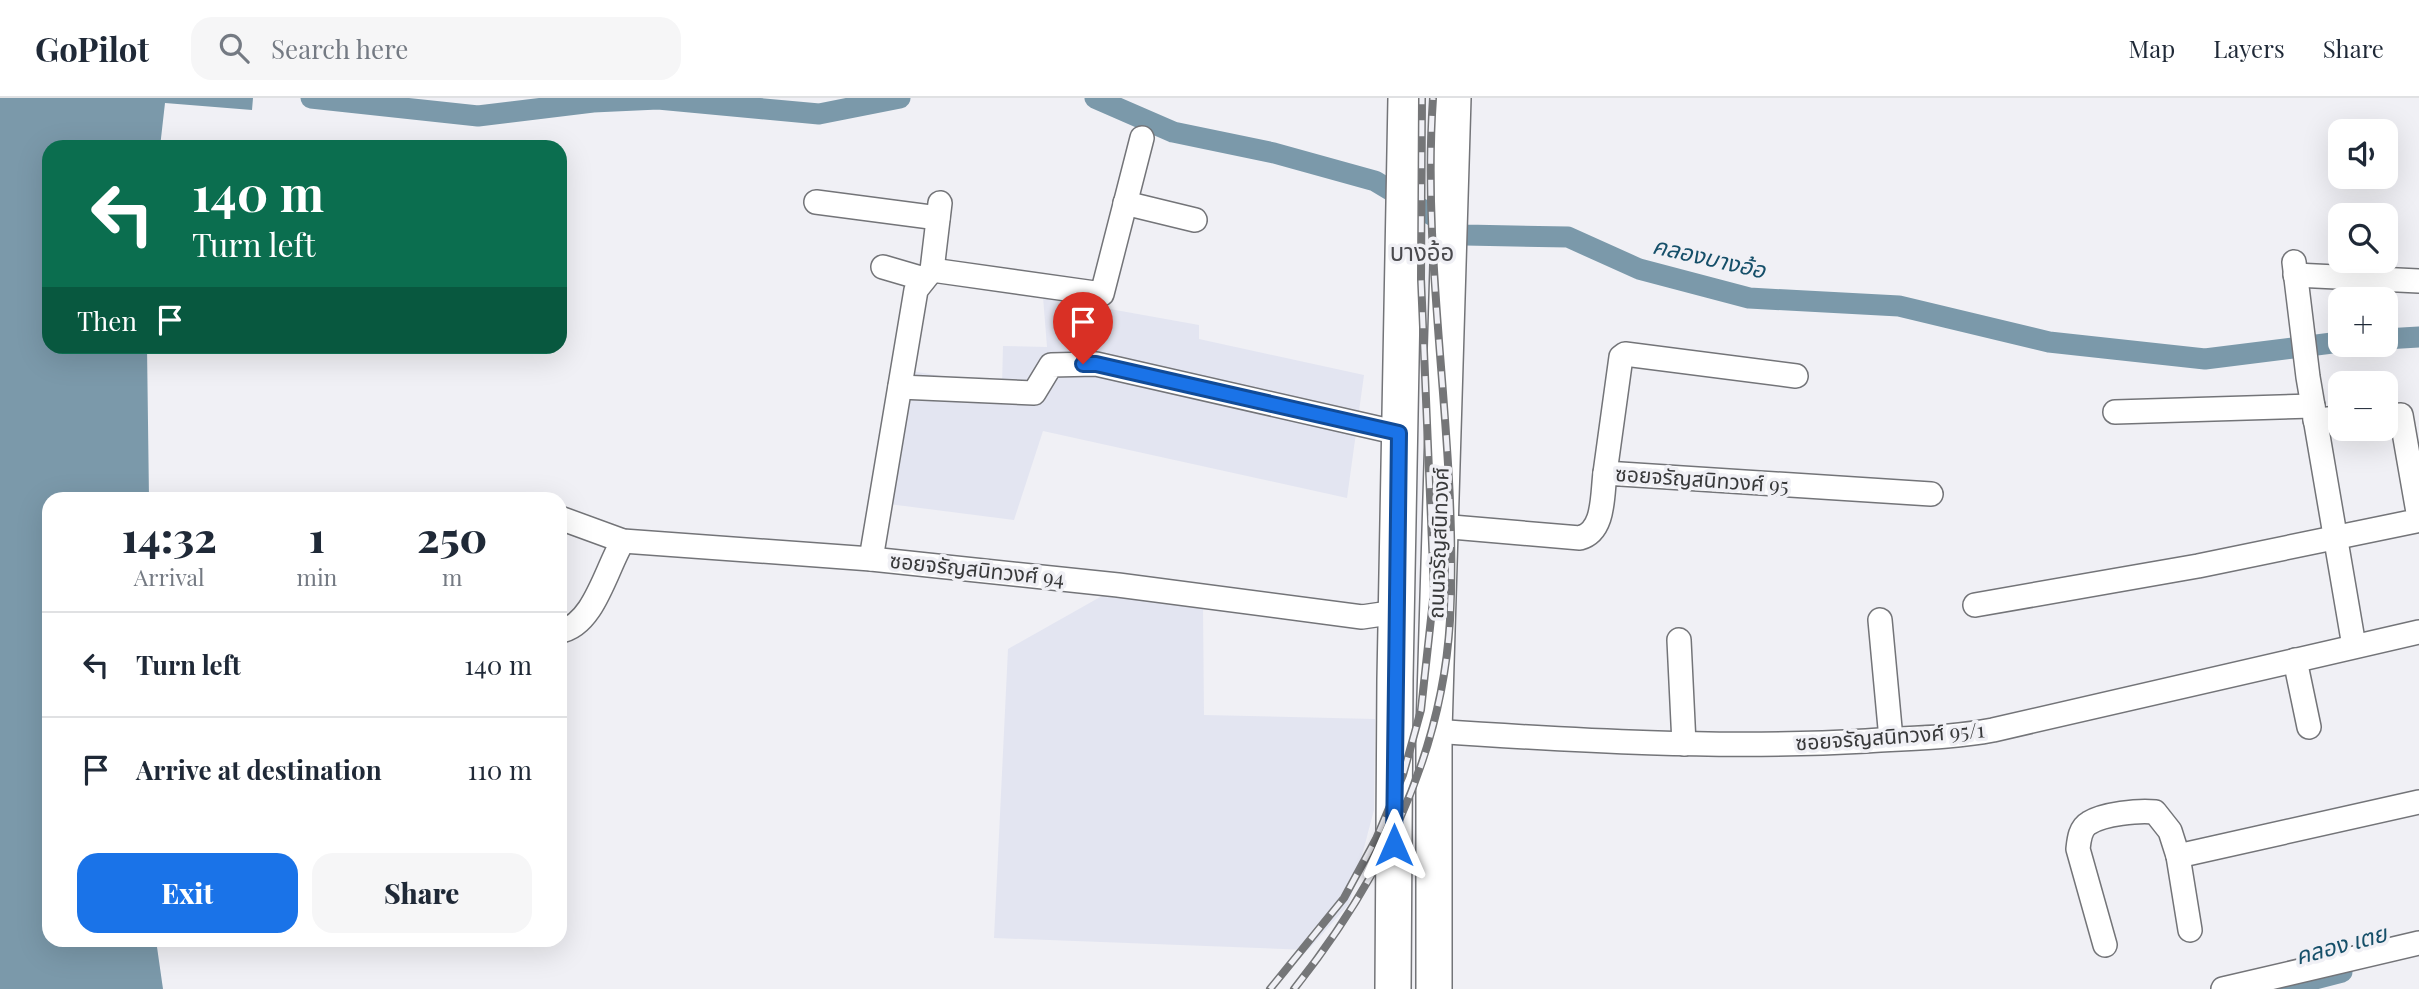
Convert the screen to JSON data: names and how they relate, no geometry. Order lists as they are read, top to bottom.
{
  "streets": {
    "main road": ["ถนนจรัญสนิทวงศ์"],
    "street": ["ซอยจรัญสนิทวงศ์ 95", "ซอยจรัญสนิทวงศ์ 94", "ซอยจรัญสนิทวงศ์ 95/1"]
  },
  "crossings": [
    ["ซอยจรัญสนิทวงศ์ 95", "ถนนจรัญสนิทวงศ์"],
    ["ถนนจรัญสนิทวงศ์", "ซอยจรัญสนิทวงศ์ 94"],
    ["ถนนจรัญสนิทวงศ์", "ซอยจรัญสนิทวงศ์ 95/1"]
  ],
  "districts": ["บางอ้อ"],
  "water": ["คลองบางอ้อ", "คลอง เตย"],
  "page": {
    "header": "GoPilot",
    "search": "Search here",
    "nav": ["Map", "Layers", "Share"],
    "map_buttons": ["+", "−"],
    "turn": ["140 m", "Turn left"],
    "then": "Then",
    "eta": [
      "14:32",
      "Arrival",
      "1",
      "min",
      "250",
      "m"
    ],
    "list": [
      {
        "name": "Turn left",
        "value": "140 m"
      },
      {
        "name": "Arrive at destination",
        "value": "110 m"
      }
    ],
    "buttons": ["Exit", "Share"]
  }
}
